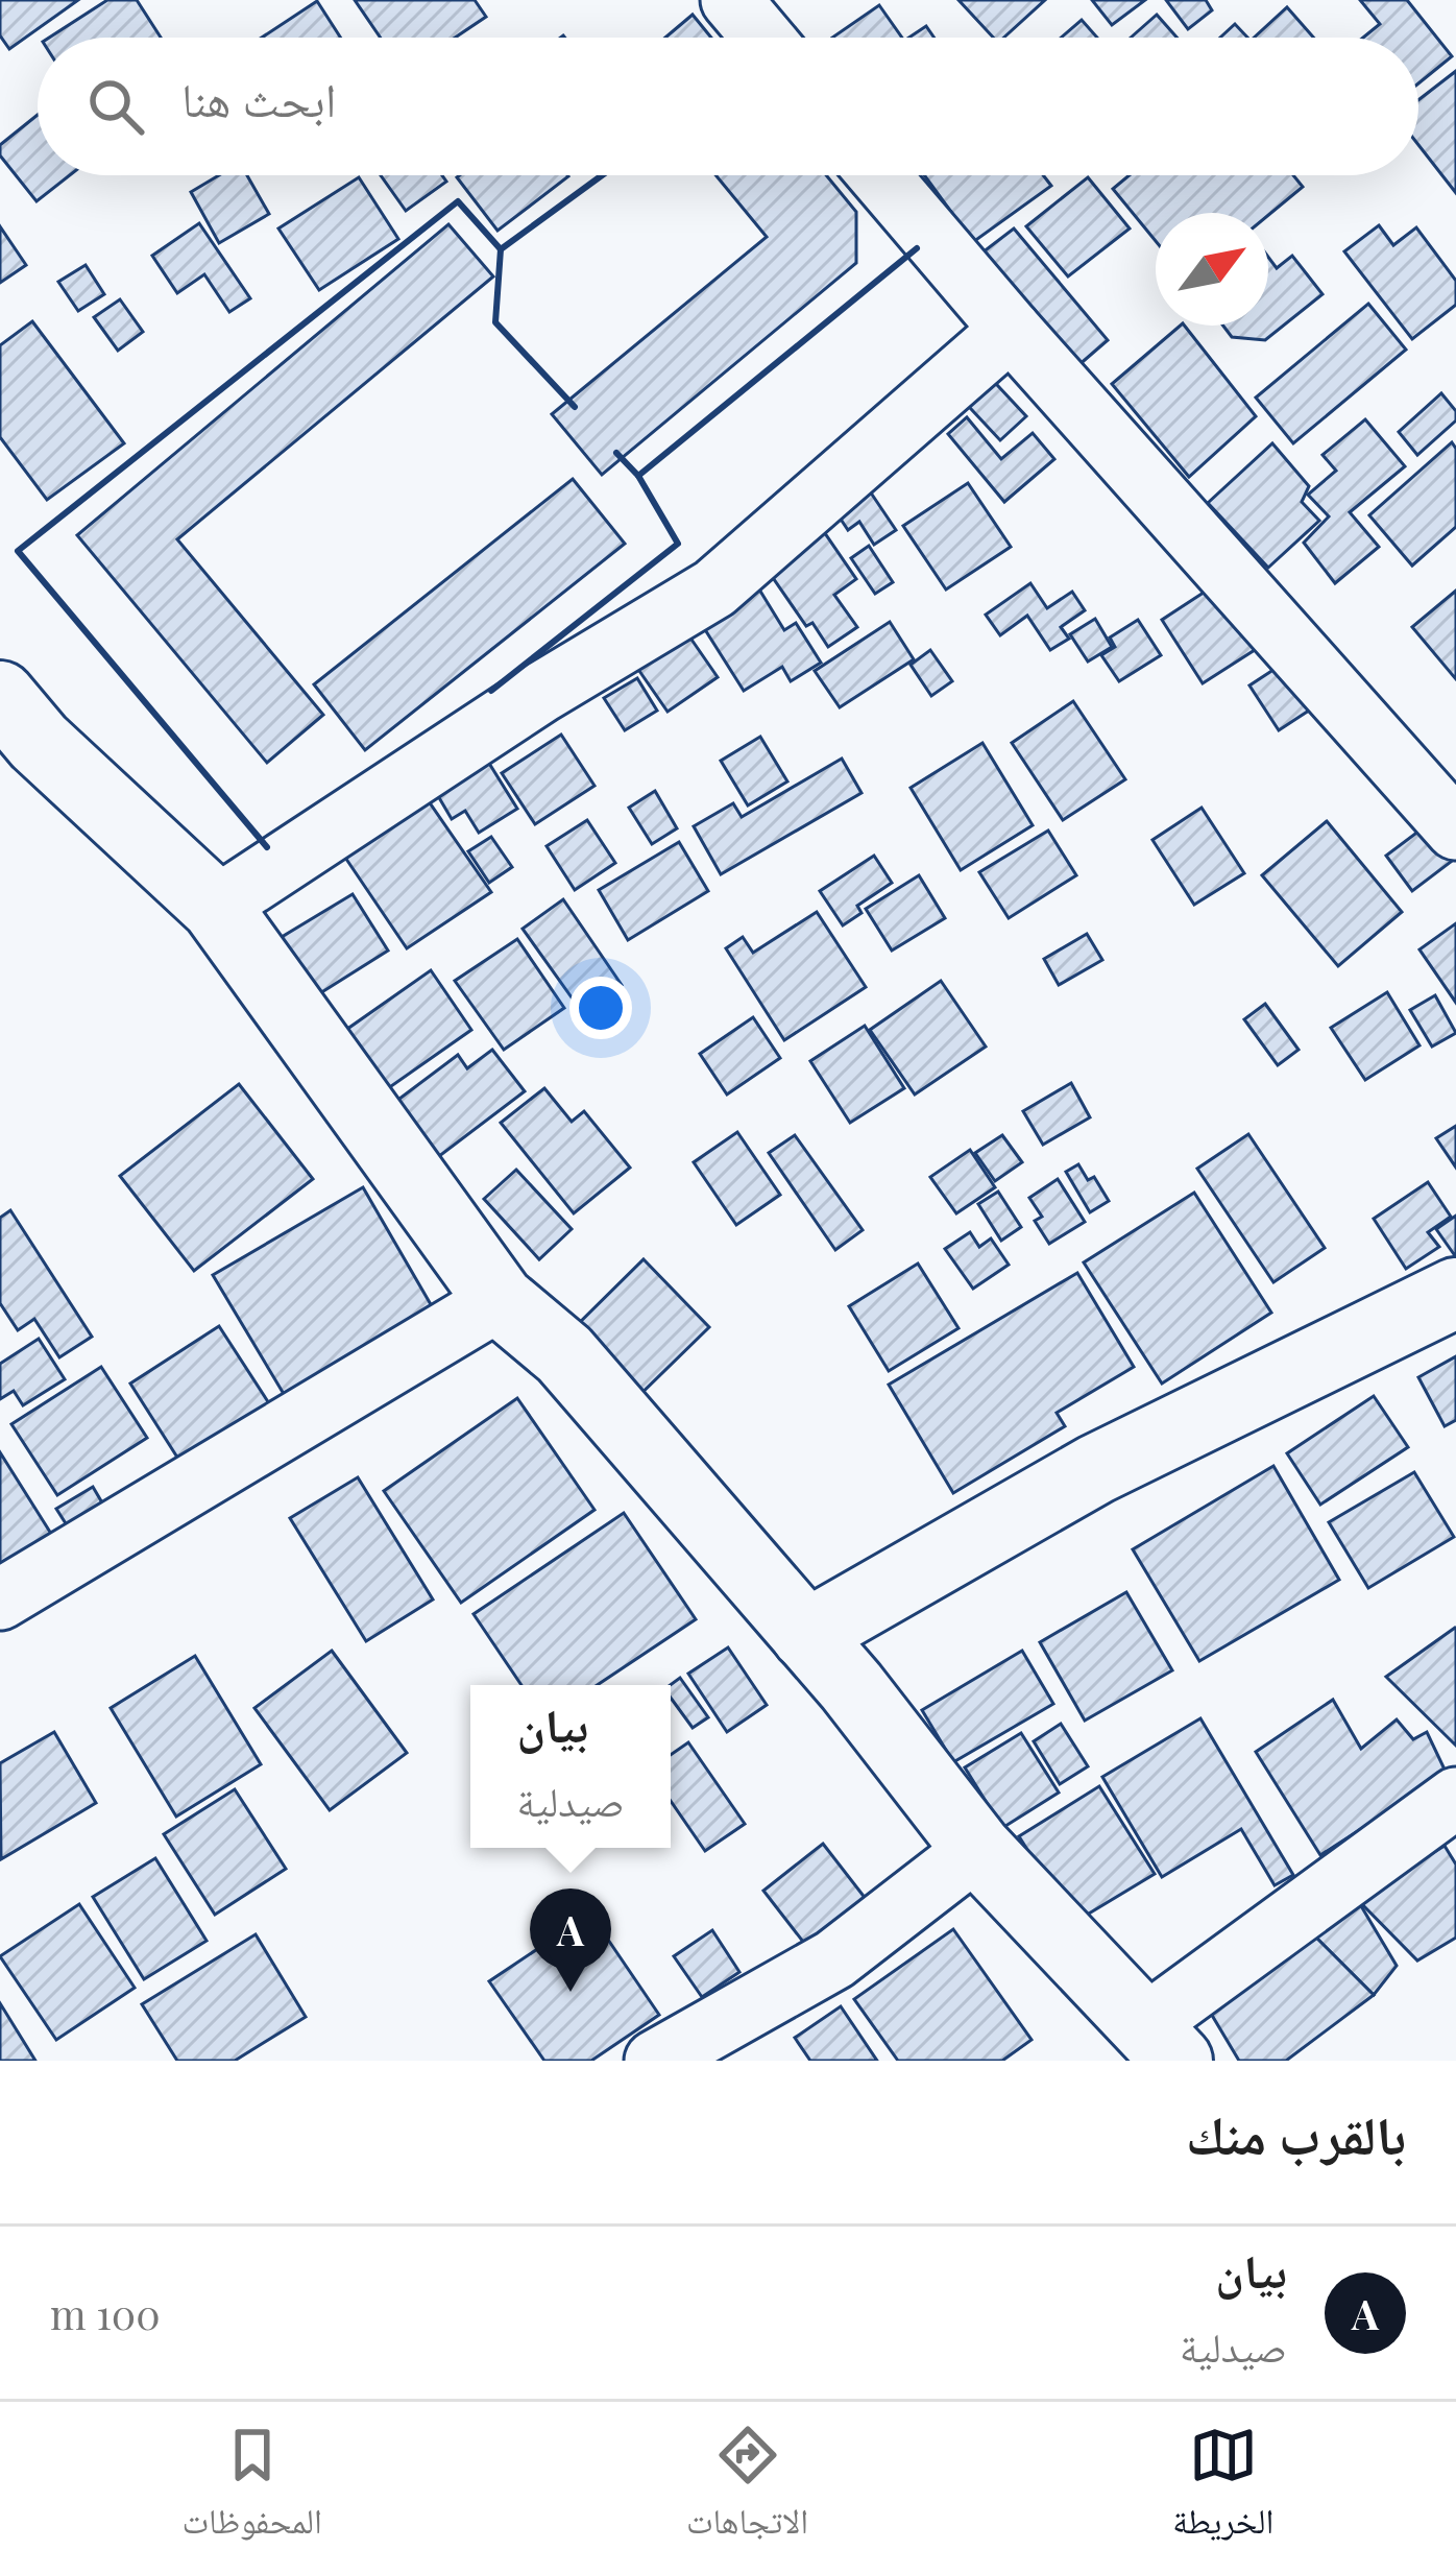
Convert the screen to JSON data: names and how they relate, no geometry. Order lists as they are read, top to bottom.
{
  "north": "top right",
  "page": {
    "search": "ابحث هنا",
    "popup": ["بيان", "صيدلية"],
    "pins": "A",
    "heading": "بالقرب منك",
    "list": [
      {
        "mark": "A",
        "name": "بيان",
        "note": "صيدلية",
        "value": "100 m"
      }
    ],
    "nav": ["الخريطة", "الاتجاهات", "المحفوظات"]
  }
}
